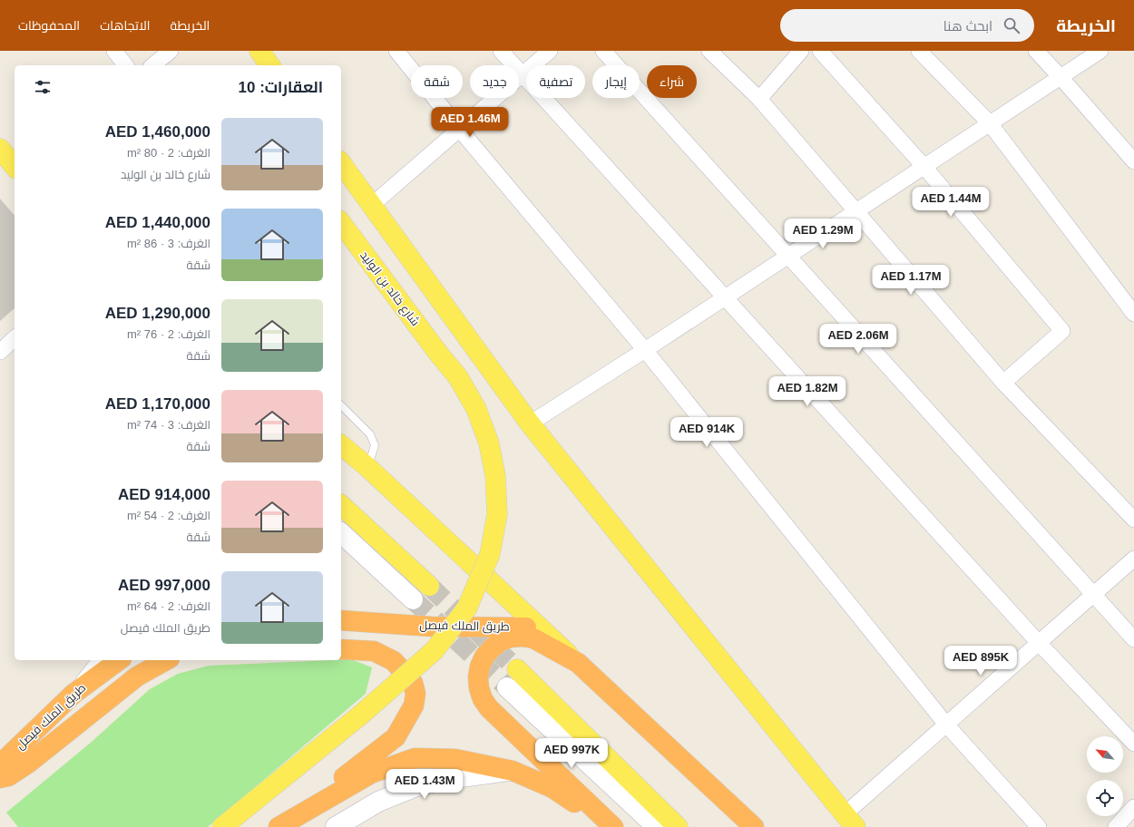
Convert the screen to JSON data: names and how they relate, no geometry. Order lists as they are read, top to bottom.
{
  "streets": {
    "highway": ["طريق الملك فيصل"],
    "main road": ["شارع خالد بن الوليد"]
  },
  "north": "top left",
  "page": {
    "header": "الخريطة",
    "search": "ابحث هنا",
    "nav": ["الخريطة", "الاتجاهات", "المحفوظات"],
    "chip": [
      "شراء",
      "إيجار",
      "تصفية",
      "جديد",
      "شقة"
    ],
    "heading": "العقارات: 10",
    "price": [
      "AED 1.46M",
      "AED 1.44M",
      "AED 1.29M",
      "AED 1.17M",
      "AED 2.06M",
      "AED 1.82M",
      "AED 914K",
      "AED 895K",
      "AED 997K",
      "AED 1.43M"
    ],
    "list": [
      {
        "name": "AED 1,460,000",
        "note": "الغرف: 2 · 80 m² · شارع خالد بن الوليد"
      },
      {
        "name": "AED 1,440,000",
        "note": "الغرف: 3 · 86 m² · شقة"
      },
      {
        "name": "AED 1,290,000",
        "note": "الغرف: 2 · 76 m² · شقة"
      },
      {
        "name": "AED 1,170,000",
        "note": "الغرف: 3 · 74 m² · شقة"
      },
      {
        "name": "AED 914,000",
        "note": "الغرف: 2 · 54 m² · شقة"
      },
      {
        "name": "AED 997,000",
        "note": "الغرف: 2 · 64 m² · طريق الملك فيصل"
      }
    ]
  }
}
